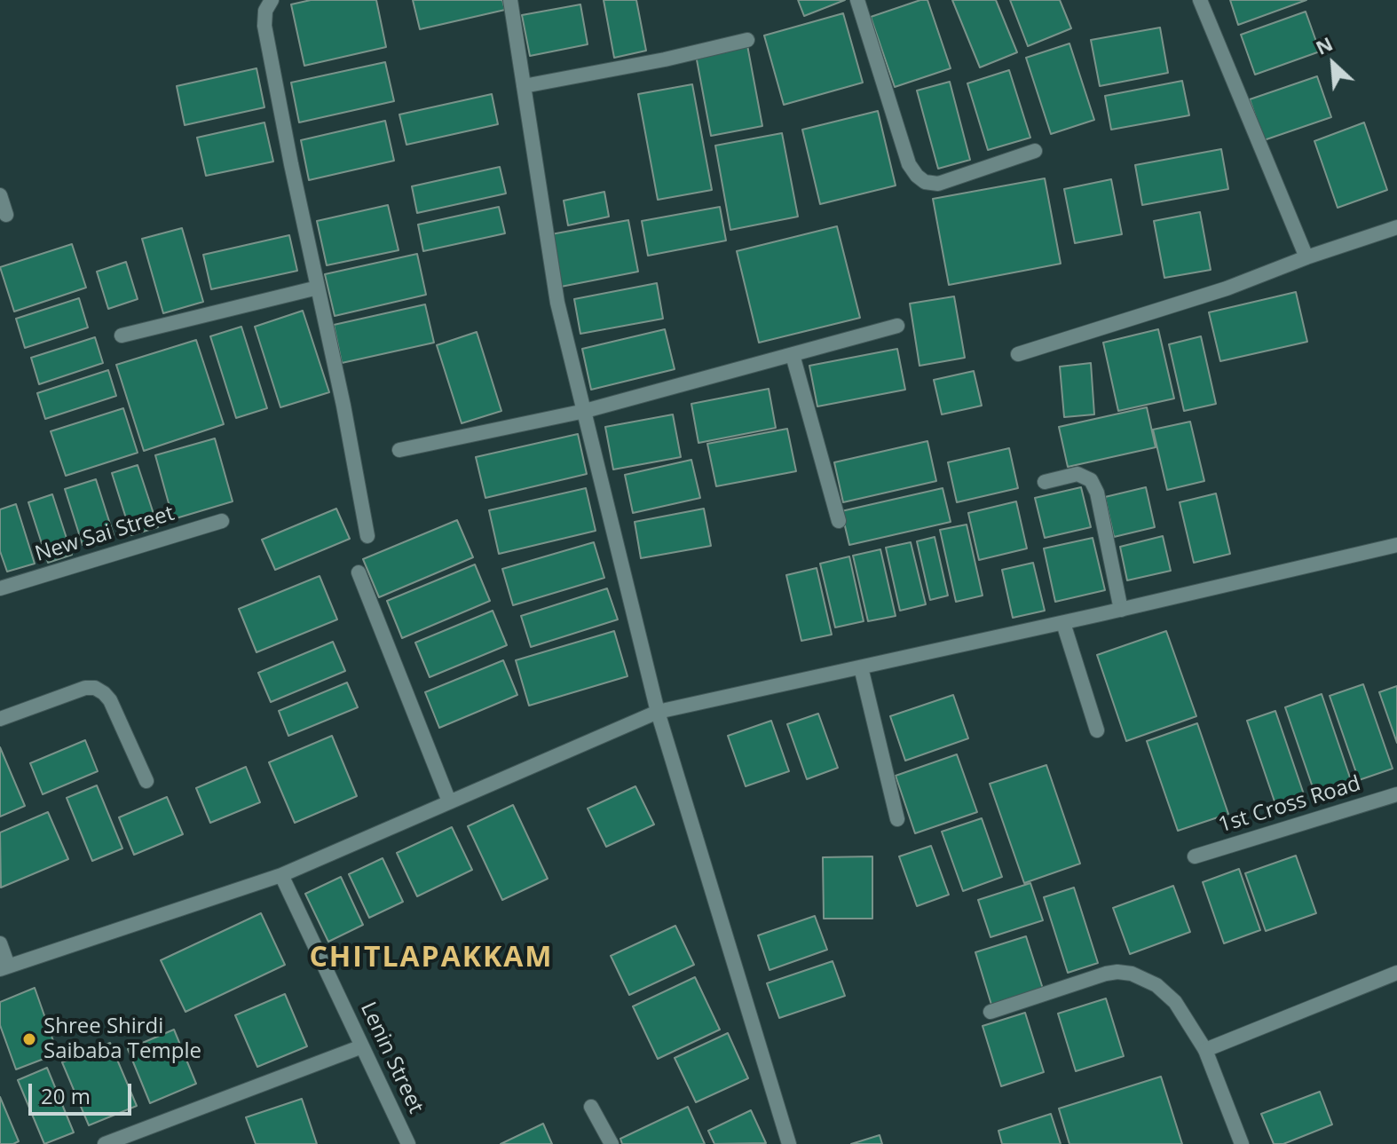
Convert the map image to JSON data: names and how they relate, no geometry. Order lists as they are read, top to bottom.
{
  "streets": {
    "street": ["New Sai Street", "1st Cross Road", "Lenin Street"]
  },
  "districts": ["CHITLAPAKKAM"],
  "places": ["Shree Shirdi Saibaba Temple"],
  "scale_bar": "20 m",
  "north": "top left"
}
